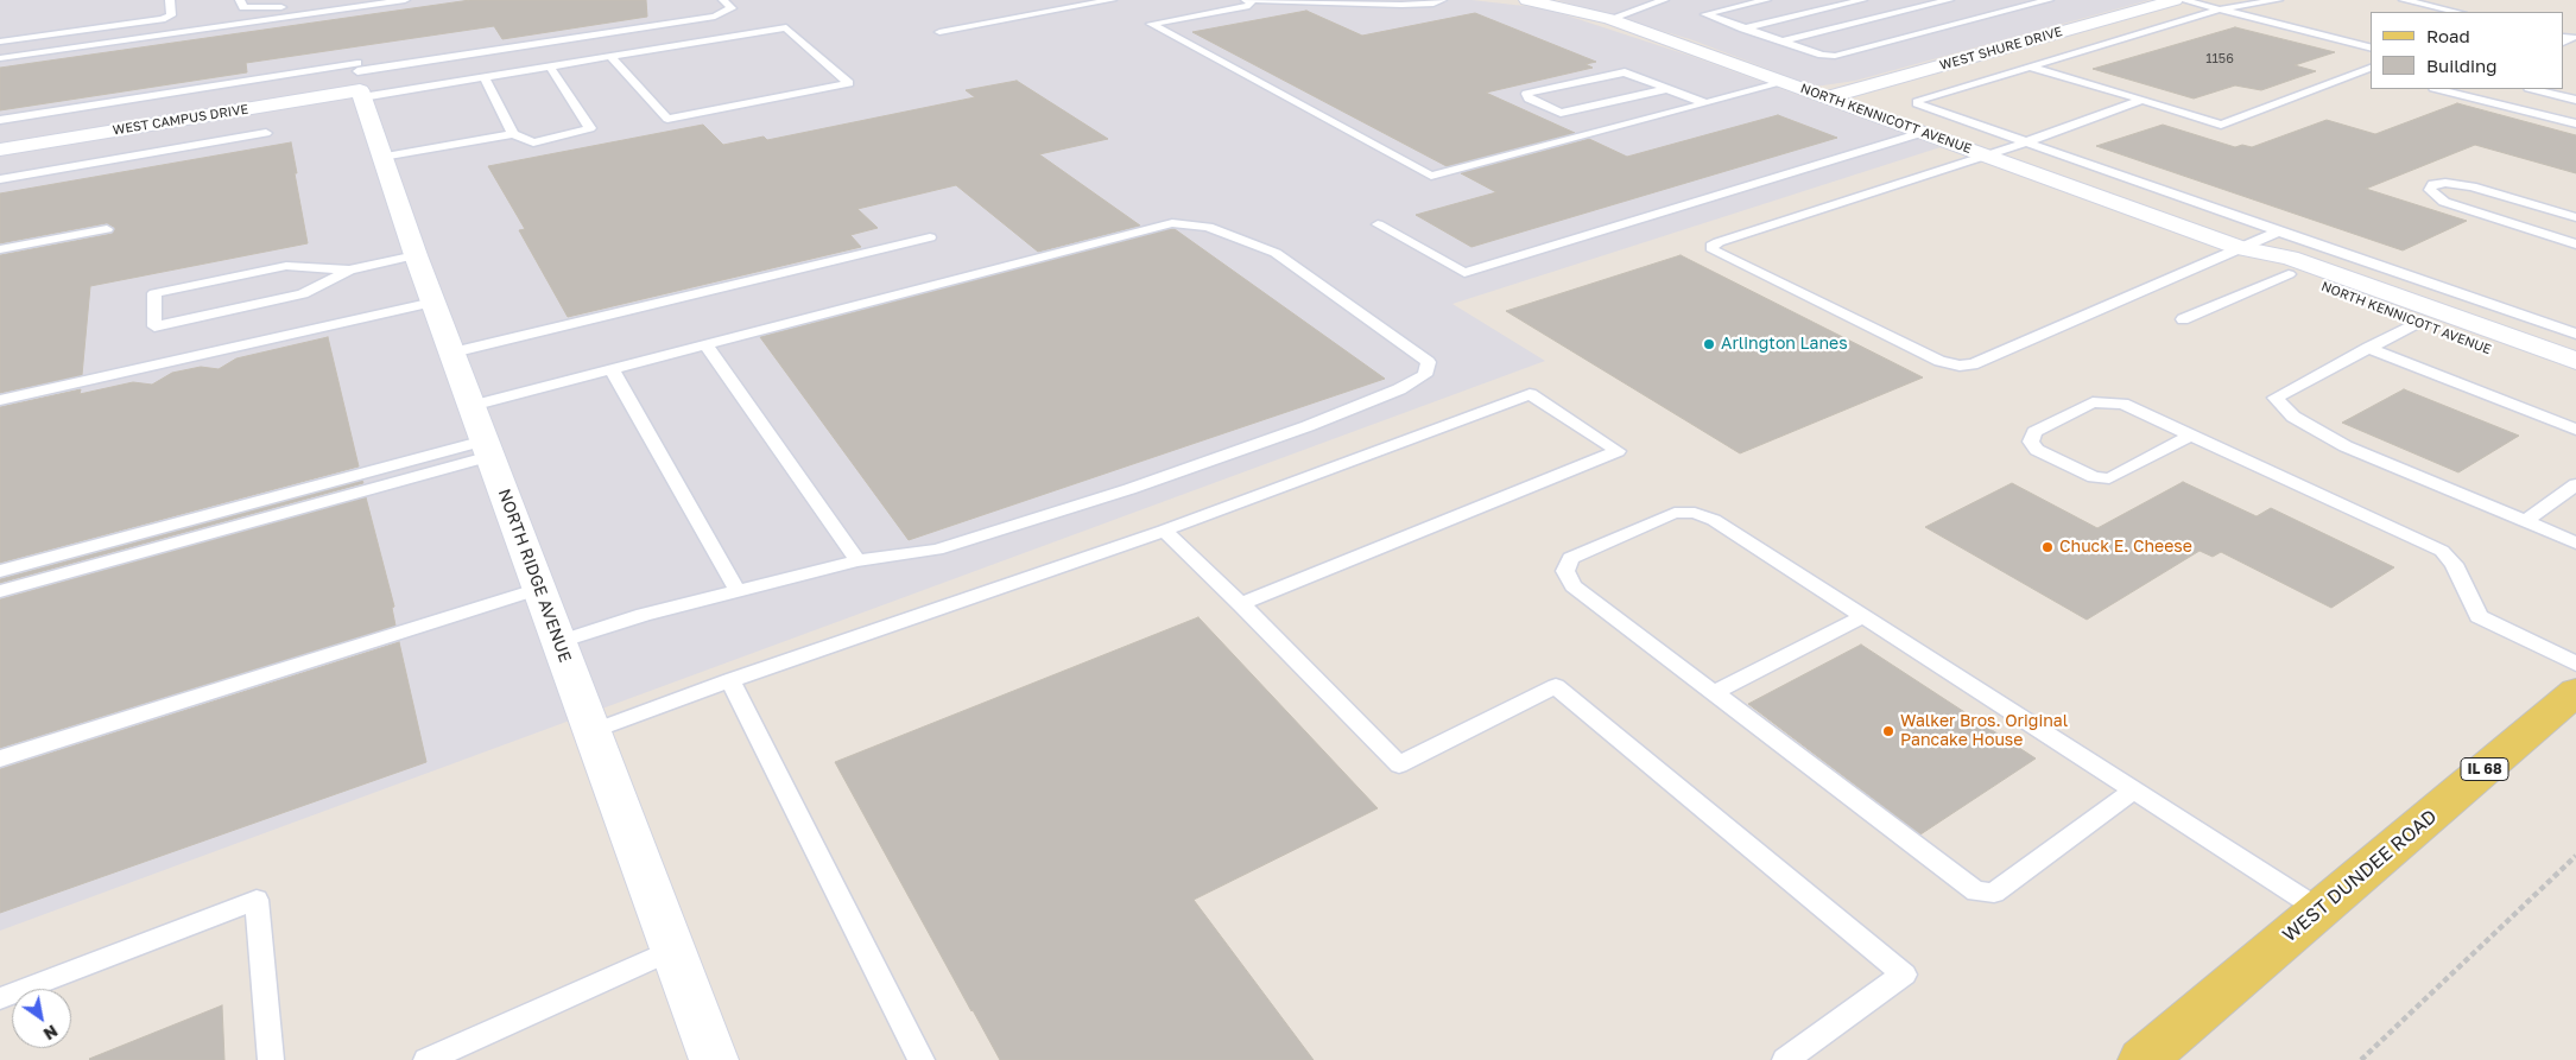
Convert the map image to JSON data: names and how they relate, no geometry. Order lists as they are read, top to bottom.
{
  "streets": {
    "main road": ["IL 68", "WEST DUNDEE ROAD"],
    "street": [
      "WEST SHURE DRIVE",
      "NORTH KENNICOTT AVENUE",
      "WEST CAMPUS DRIVE",
      "NORTH RIDGE AVENUE"
    ]
  },
  "crossings": [
    ["WEST SHURE DRIVE", "NORTH KENNICOTT AVENUE"],
    ["WEST CAMPUS DRIVE", "NORTH RIDGE AVENUE"]
  ],
  "places": ["Arlington Lanes", "Chuck E. Cheese", "Walker Bros. Original Pancake House"],
  "house_numbers": ["1156"],
  "legend": ["Road", "Building"],
  "north": "bottom right"
}
